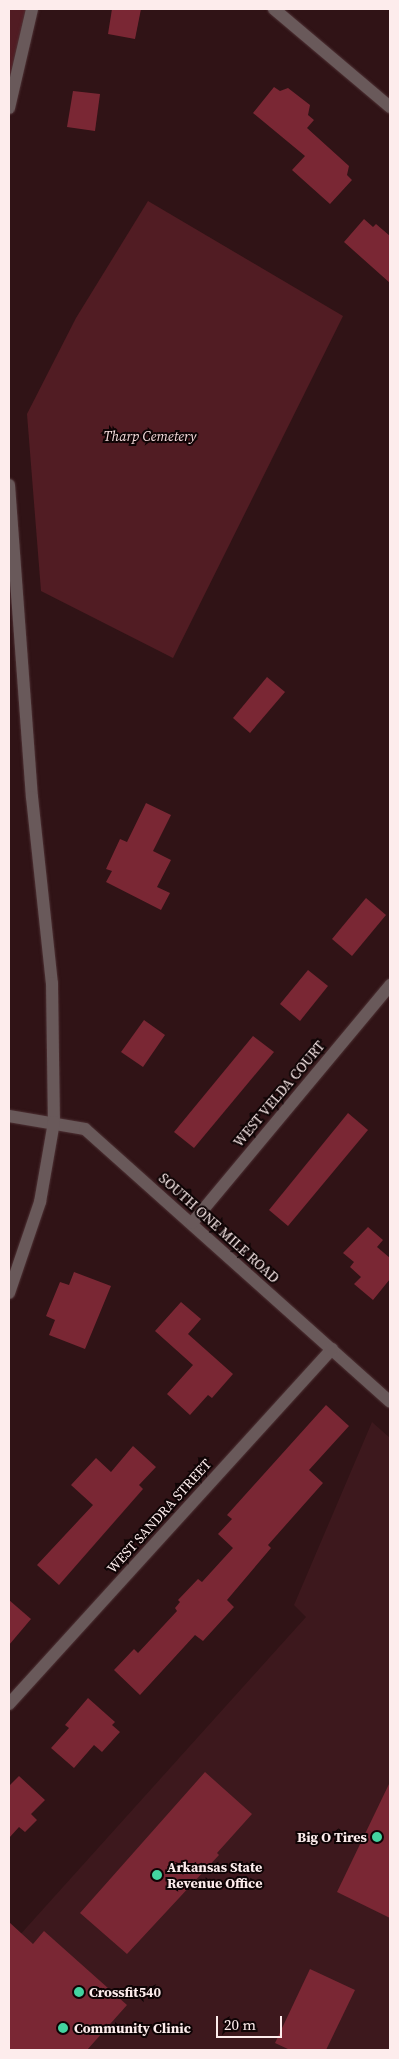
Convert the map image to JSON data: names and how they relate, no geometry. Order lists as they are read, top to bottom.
{
  "streets": {
    "street": ["WEST VELDA COURT", "SOUTH ONE MILE ROAD", "WEST SANDRA STREET"]
  },
  "crossings": [
    ["WEST VELDA COURT", "SOUTH ONE MILE ROAD"],
    ["SOUTH ONE MILE ROAD", "WEST SANDRA STREET"]
  ],
  "parks": ["Tharp Cemetery"],
  "places": [
    "Big O Tires",
    "Arkansas State Revenue Office",
    "Crossfit540",
    "Community Clinic"
  ],
  "scale_bar": "20 m"
}
